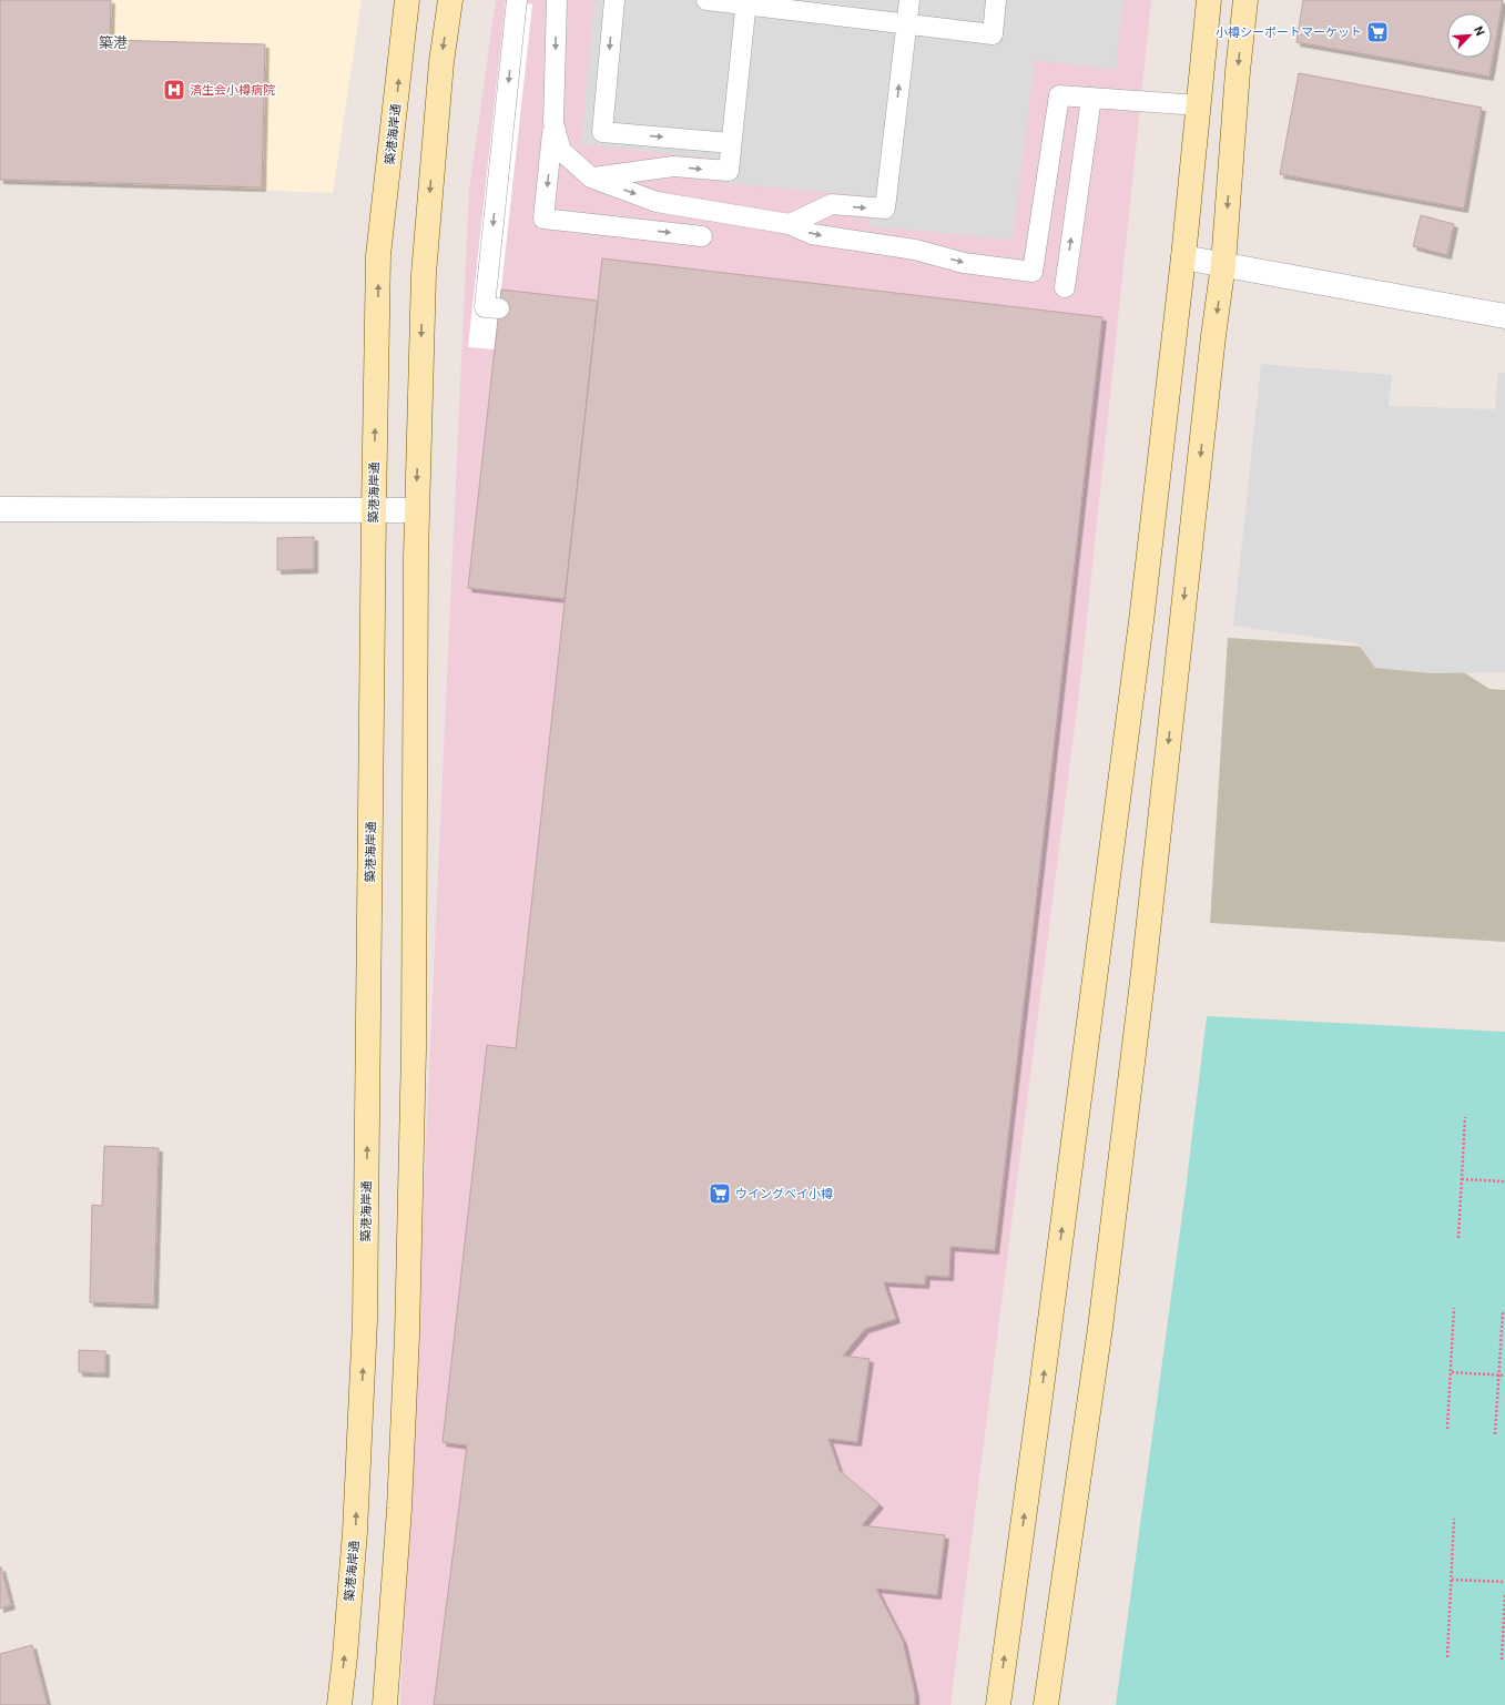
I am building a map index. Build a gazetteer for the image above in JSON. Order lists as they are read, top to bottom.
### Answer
{
  "streets": {
    "street": ["築港海岸通"]
  },
  "districts": ["築港"],
  "places": {
    "supermarket": ["小樽シーポートマーケット", "ウイングベイ小樽"],
    "hospital": ["済生会小樽病院"]
  },
  "north": "top right"
}
